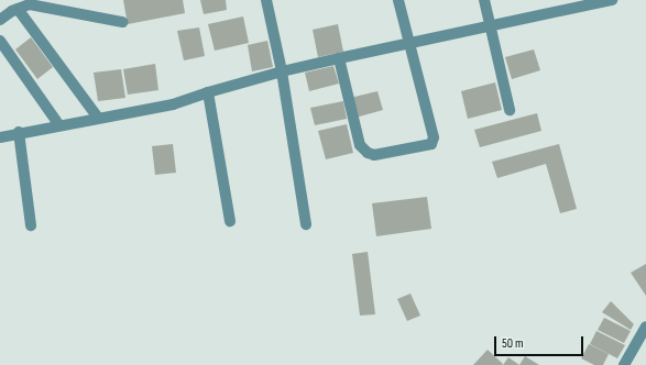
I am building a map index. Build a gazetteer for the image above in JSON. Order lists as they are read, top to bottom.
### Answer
{
  "scale_bar": "50 m"
}
